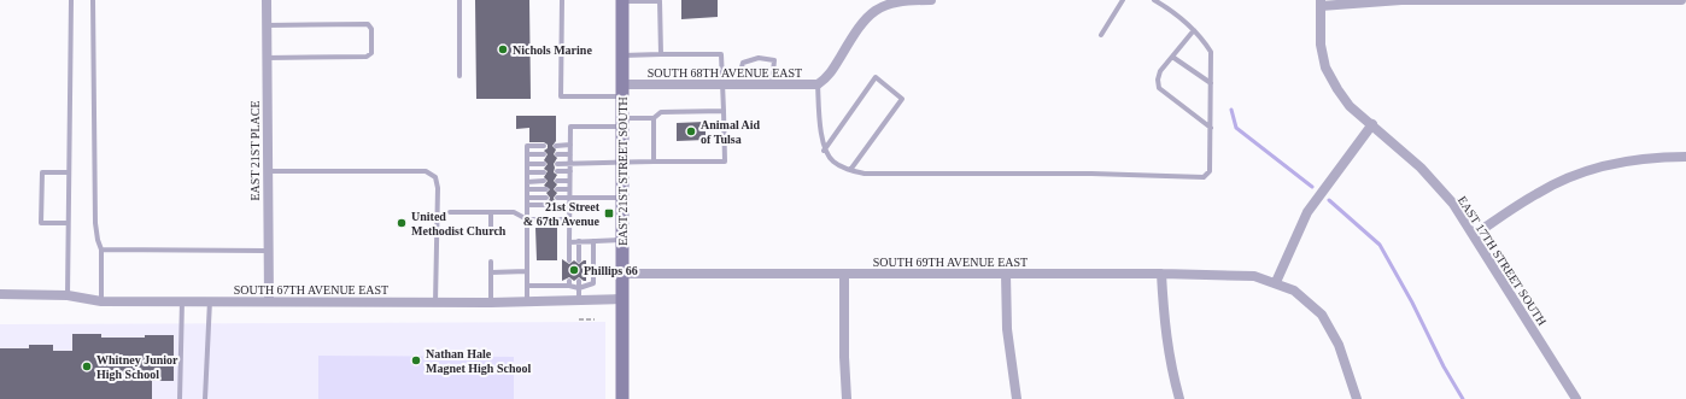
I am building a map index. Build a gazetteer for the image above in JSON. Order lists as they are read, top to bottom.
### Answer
{
  "streets": {
    "main road": ["EAST 21ST STREET SOUTH"],
    "street": [
      "SOUTH 68TH AVENUE EAST",
      "EAST 21ST PLACE",
      "EAST 17TH STREET SOUTH",
      "SOUTH 69TH AVENUE EAST",
      "SOUTH 67TH AVENUE EAST"
    ]
  },
  "crossings": [
    ["SOUTH 68TH AVENUE EAST", "EAST 21ST STREET SOUTH"],
    ["EAST 21ST PLACE", "SOUTH 67TH AVENUE EAST"],
    ["EAST 21ST STREET SOUTH", "SOUTH 69TH AVENUE EAST"],
    ["EAST 21ST STREET SOUTH", "SOUTH 67TH AVENUE EAST"]
  ],
  "places": {
    "other": [
      "Nichols Marine",
      "Animal Aid of Tulsa",
      "United Methodist Church",
      "Phillips 66",
      "Nathan Hale Magnet High School",
      "Whitney Junior High School"
    ],
    "transit": ["21st Street & 67th Avenue"]
  }
}
